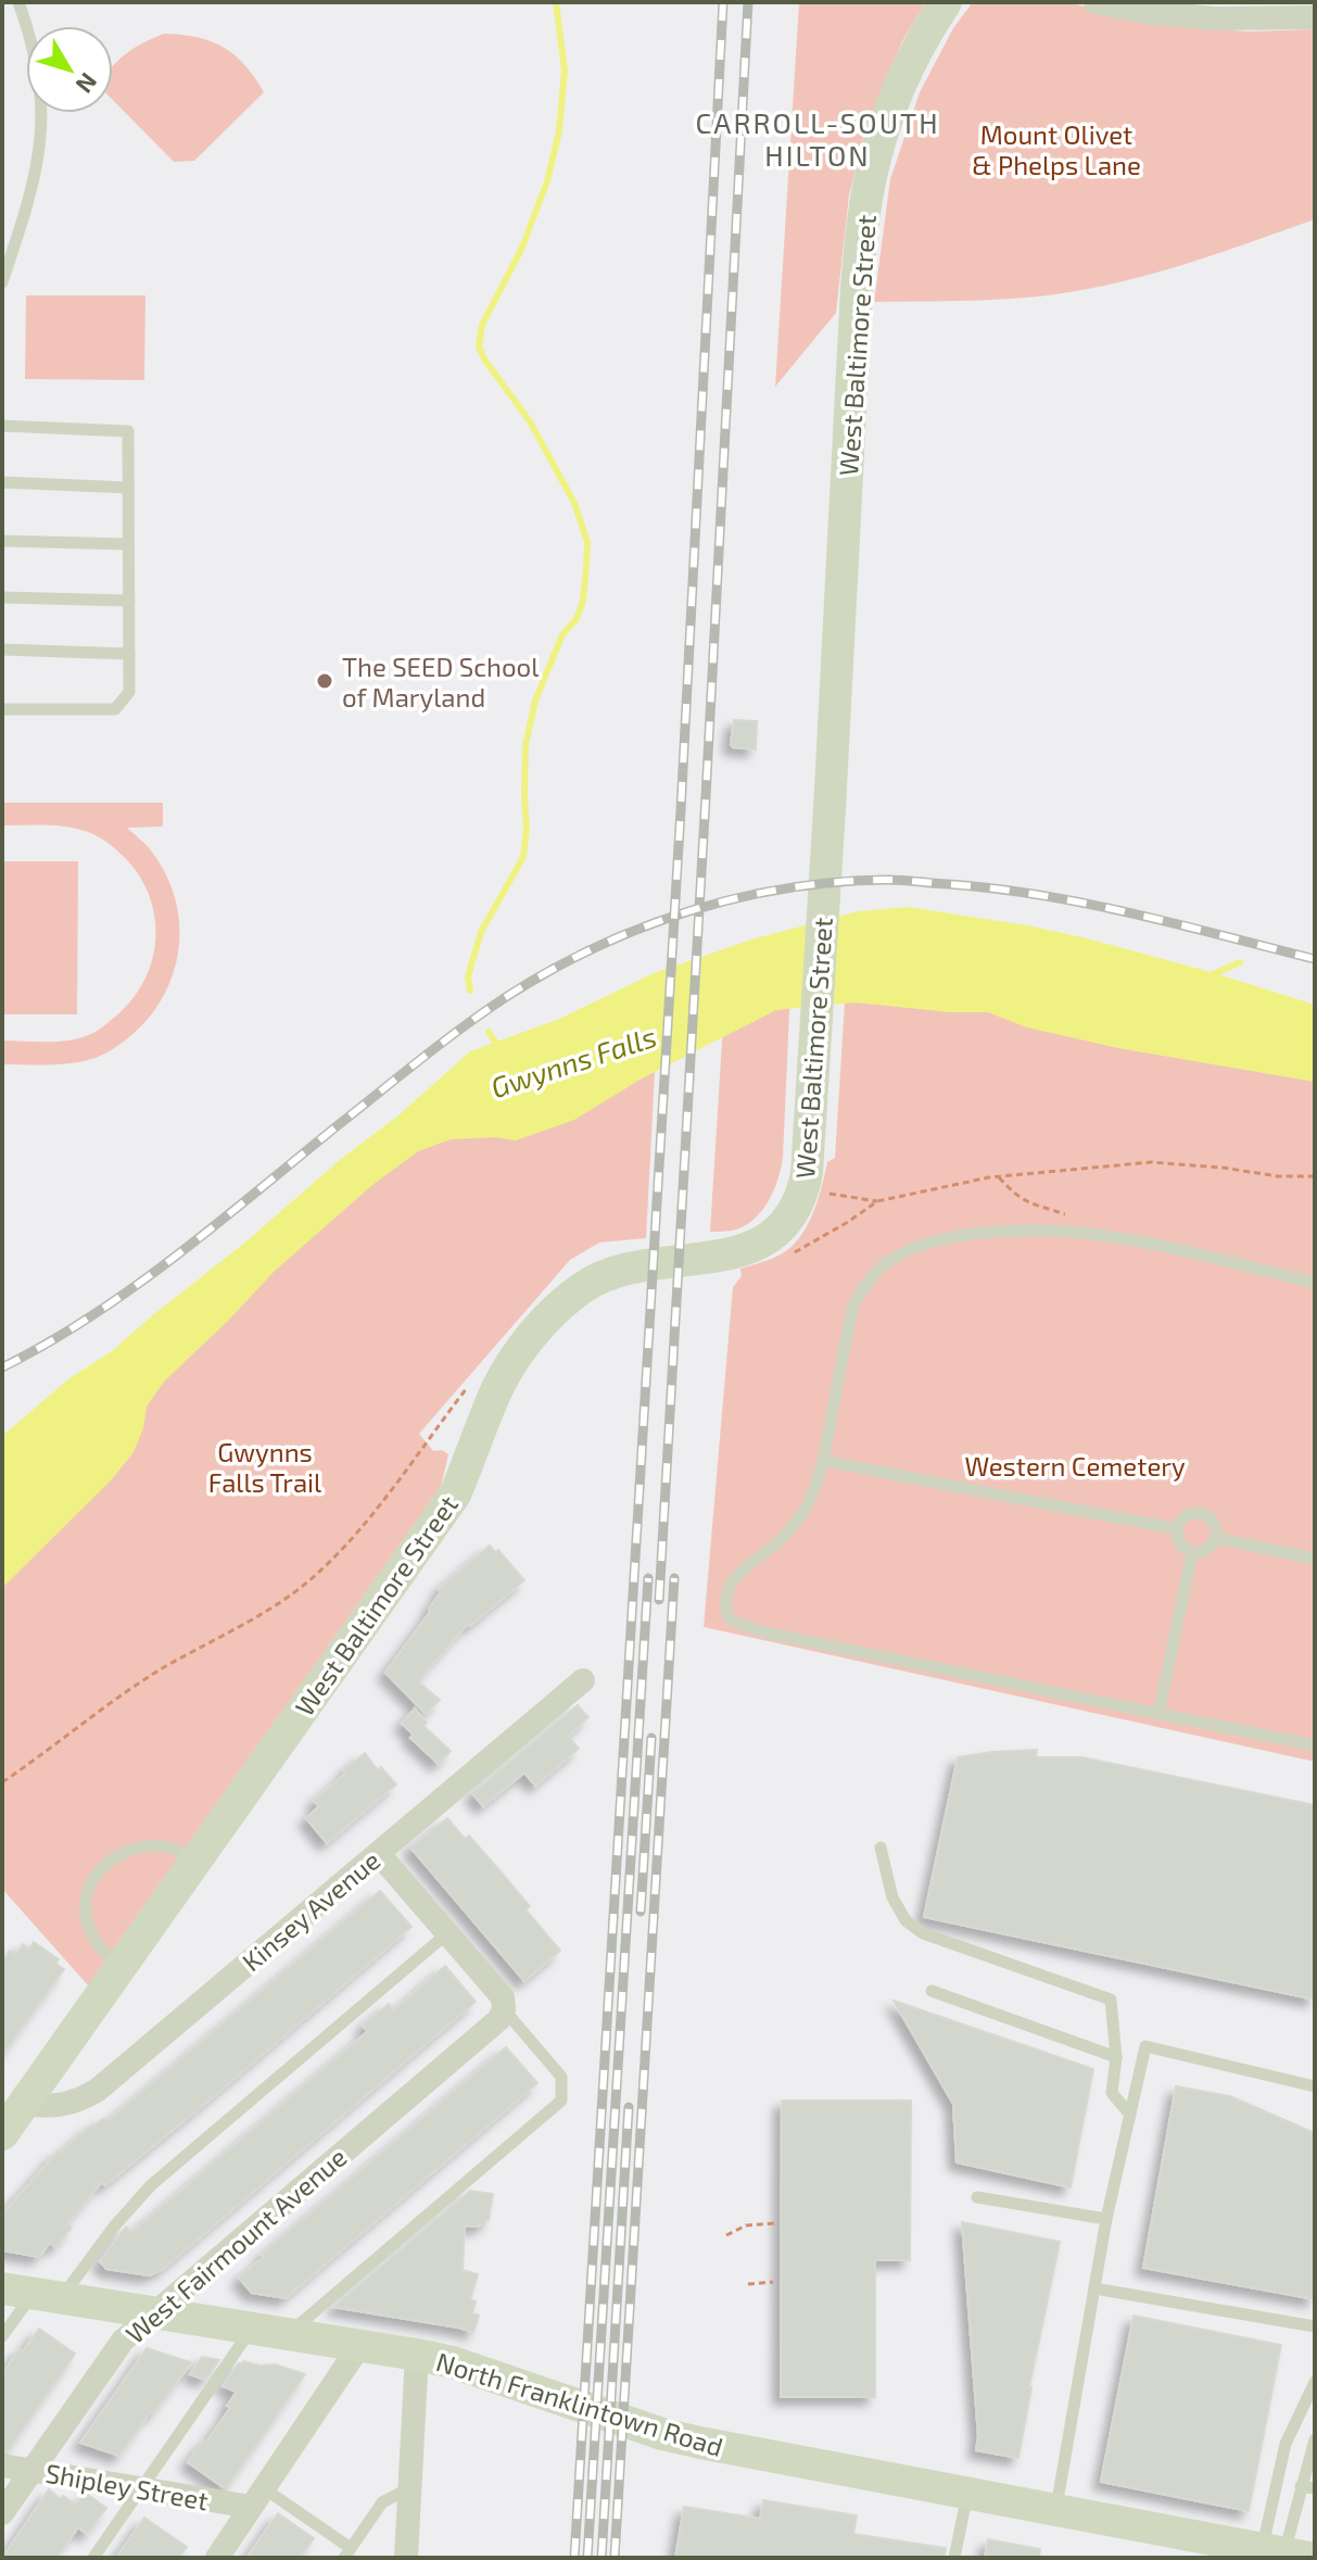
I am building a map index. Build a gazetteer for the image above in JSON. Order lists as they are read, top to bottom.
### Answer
{
  "streets": {
    "main road": ["West Baltimore Street", "North Franklintown Road"],
    "street": ["Kinsey Avenue", "West Fairmount Avenue", "Shipley Street"]
  },
  "crossings": [
    ["West Baltimore Street", "Kinsey Avenue"],
    ["West Fairmount Avenue", "North Franklintown Road"],
    ["West Fairmount Avenue", "Shipley Street"]
  ],
  "districts": ["CARROLL-SOUTH HILTON"],
  "water": ["Gwynns Falls"],
  "parks": ["Mount Olivet & Phelps Lane", "Gwynns Falls Trail", "Western Cemetery"],
  "places": ["The SEED School of Maryland"],
  "north": "bottom right"
}
